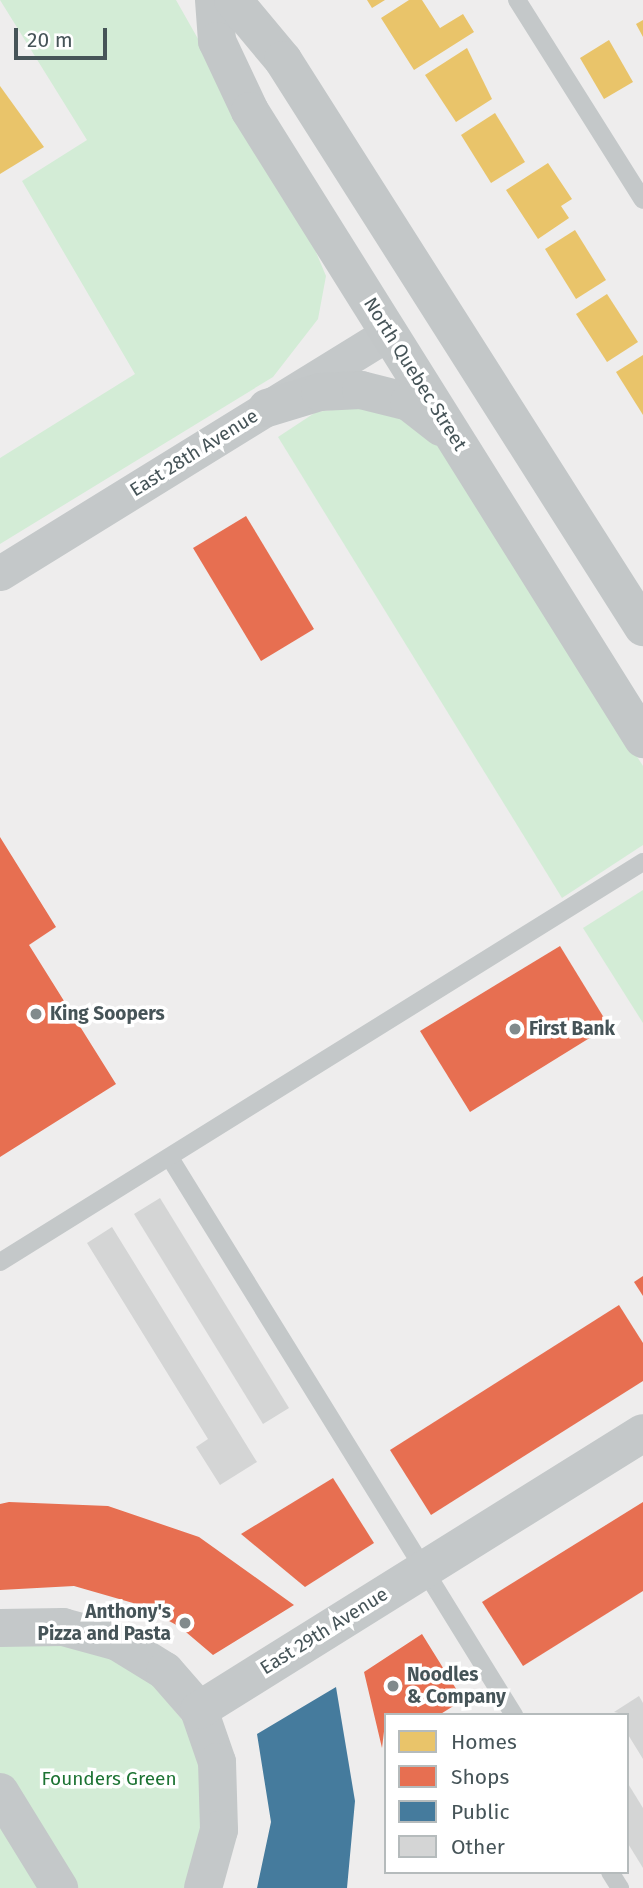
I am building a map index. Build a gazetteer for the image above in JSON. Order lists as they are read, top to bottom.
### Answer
{
  "streets": {
    "main road": ["North Quebec Street"],
    "street": ["East 28th Avenue", "East 29th Avenue"]
  },
  "crossings": [
    ["North Quebec Street", "East 28th Avenue"]
  ],
  "parks": ["Founders Green"],
  "places": [
    "King Soopers",
    "First Bank",
    "Anthony's Pizza and Pasta",
    "Noodles & Company"
  ],
  "legend": [
    "Homes",
    "Shops",
    "Public",
    "Other"
  ],
  "scale_bar": "20 m"
}
